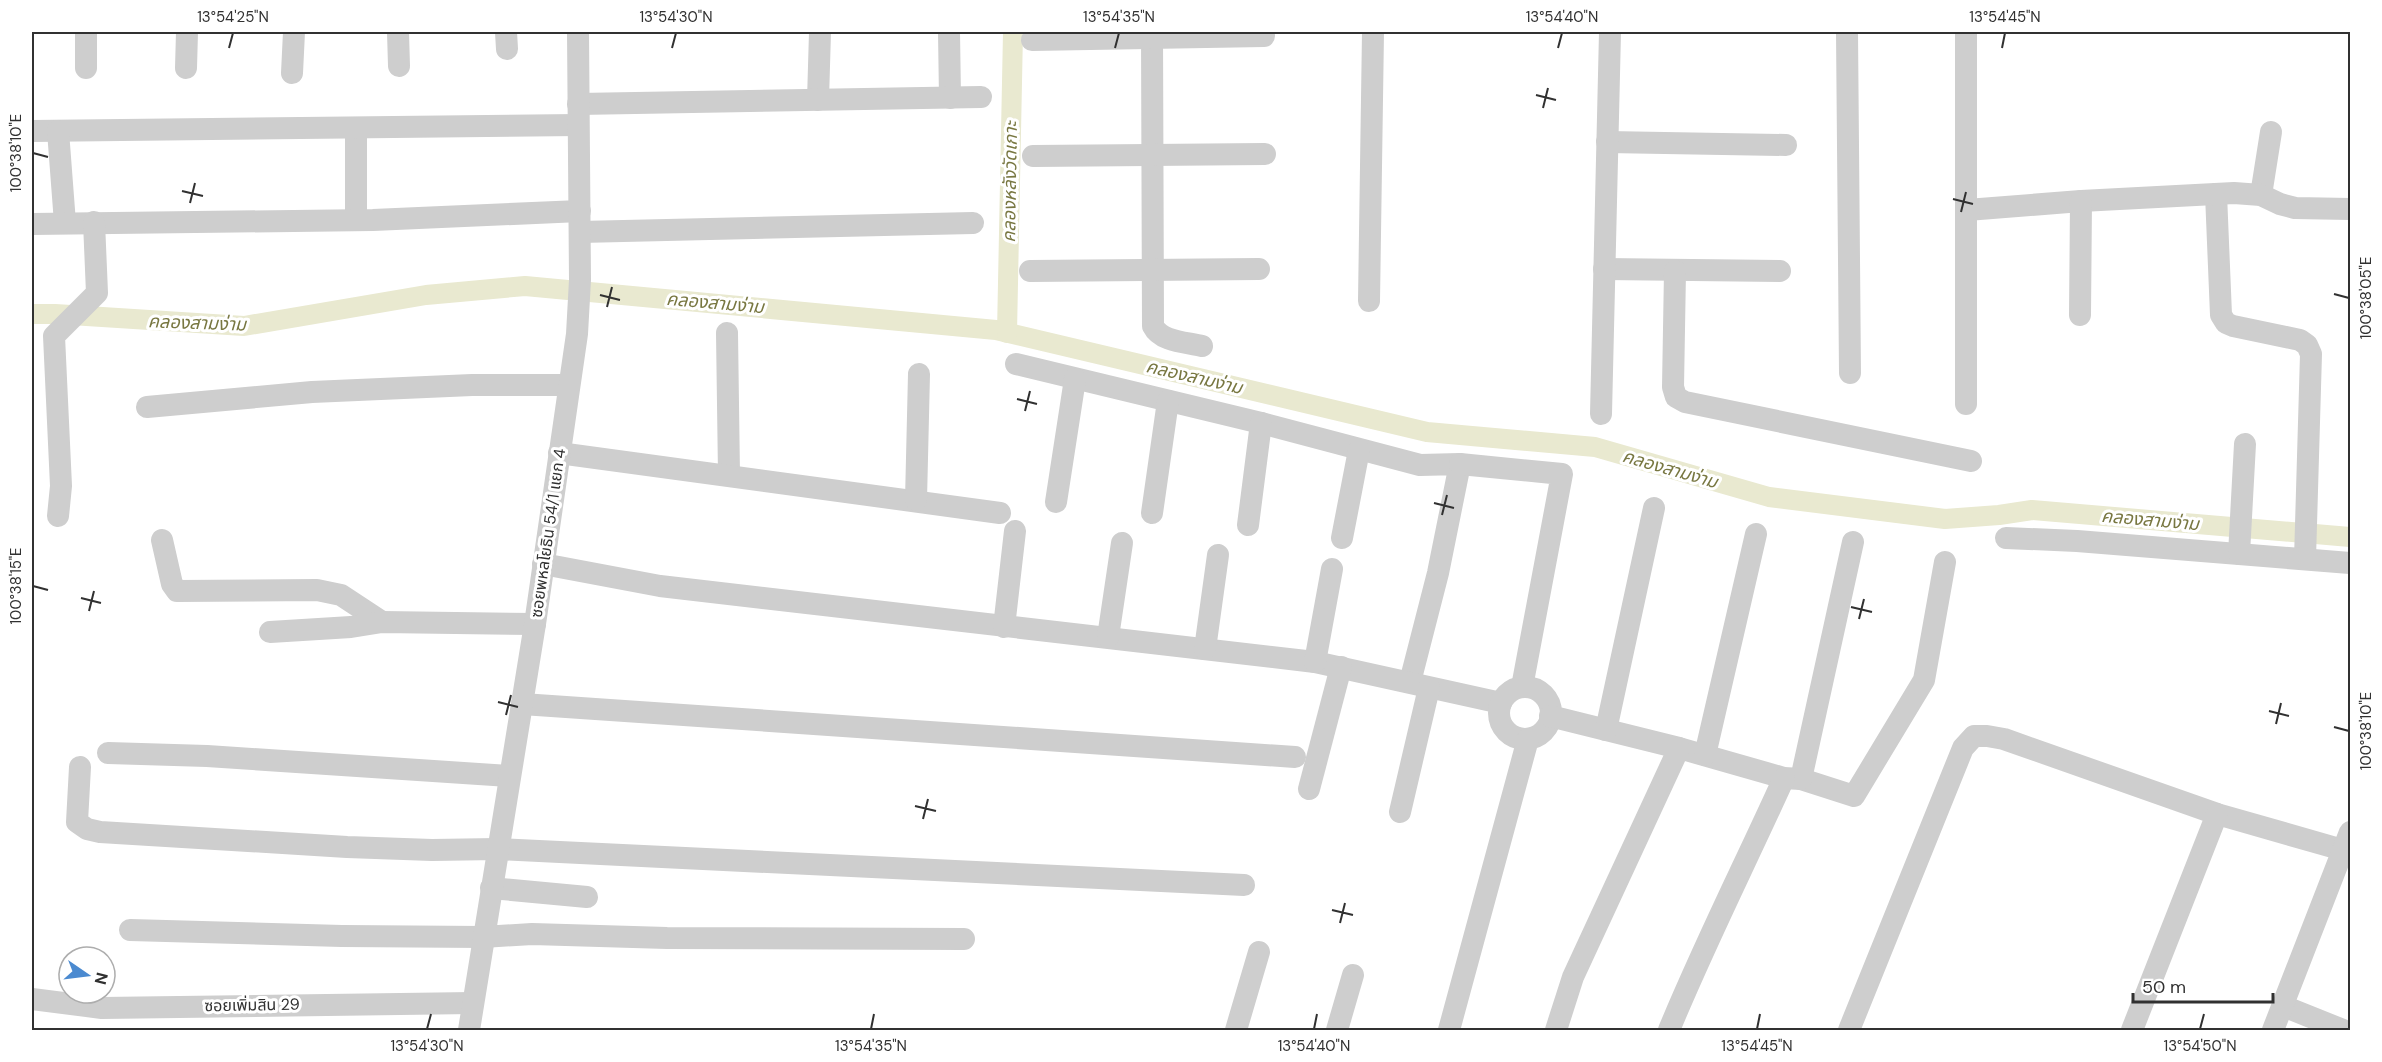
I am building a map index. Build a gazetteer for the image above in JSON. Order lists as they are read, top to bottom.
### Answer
{
  "streets": {
    "street": ["ซอยพหลโยธิน 54/1 แยก 4", "ซอยเพิ่มสิน 29"]
  },
  "crossings": [
    ["ซอยพหลโยธิน 54/1 แยก 4", "ซอยเพิ่มสิน 29"]
  ],
  "water": ["คลองหลังวัดเกาะ", "คลองสามง่าม"],
  "scale_bar": "50 m",
  "north": "right",
  "coordinates": [
    "13°54'25\"N",
    "13°54'30\"N",
    "13°54'35\"N",
    "13°54'40\"N",
    "13°54'45\"N",
    "100°38'10\"E",
    "100°38'05\"E",
    "100°38'15\"E",
    "13°54'50\"N"
  ]
}
